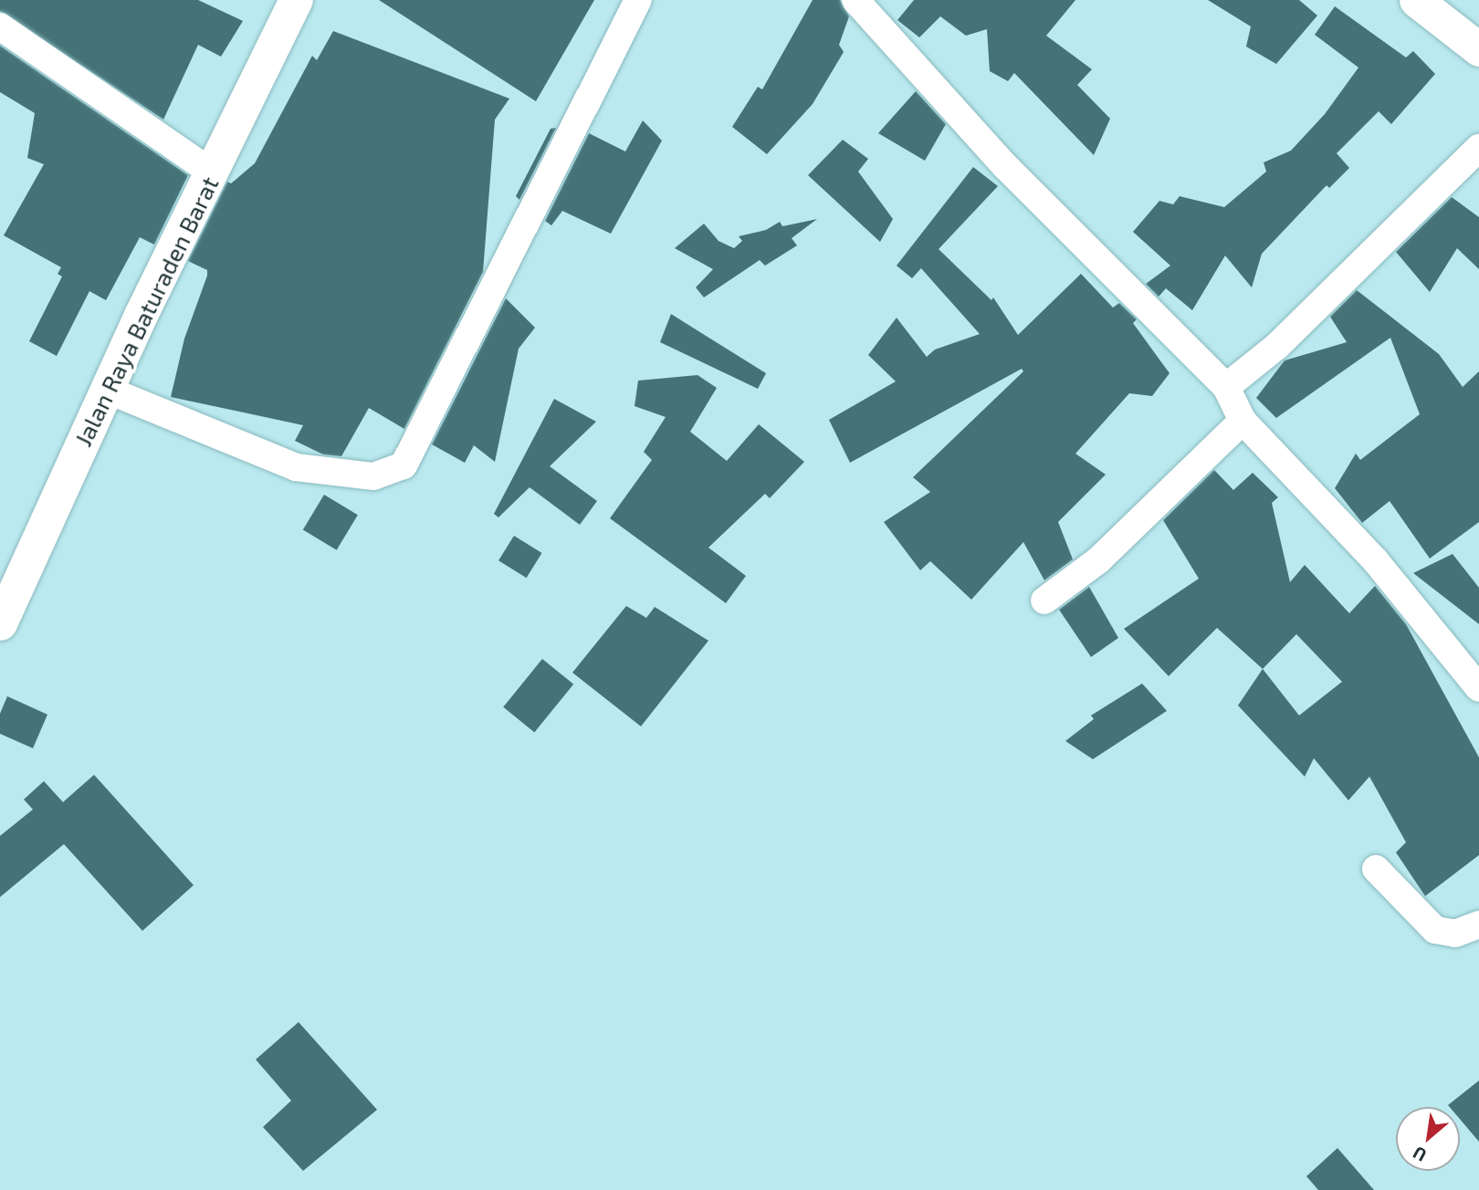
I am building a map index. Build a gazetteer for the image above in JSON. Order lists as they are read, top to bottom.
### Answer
{
  "streets": {
    "street": ["Jalan Raya Baturaden Barat"]
  },
  "north": "bottom left"
}
